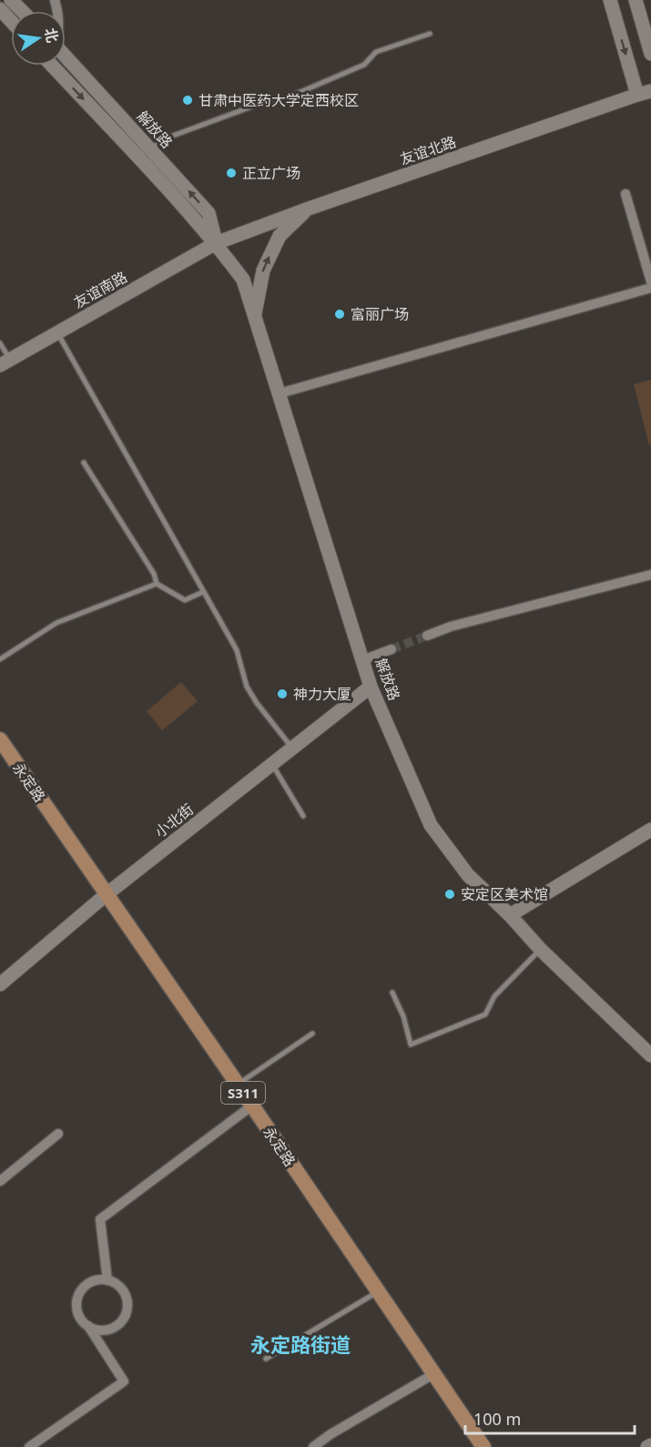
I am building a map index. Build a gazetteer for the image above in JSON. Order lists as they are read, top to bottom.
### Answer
{
  "streets": {
    "main road": [
      "解放路",
      "友谊北路",
      "友谊南路",
      "永定路",
      "小北街",
      "S311"
    ]
  },
  "crossings": [
    ["解放路", "友谊北路"],
    ["解放路", "友谊南路"],
    ["解放路", "小北街"],
    ["友谊北路", "友谊南路"],
    ["永定路", "小北街"]
  ],
  "districts": ["永定路街道"],
  "places": [
    "甘肃中医药大学定西校区",
    "正立广场",
    "富丽广场",
    "神力大厦",
    "安定区美术馆"
  ],
  "scale_bar": "100 m",
  "north": "right"
}
